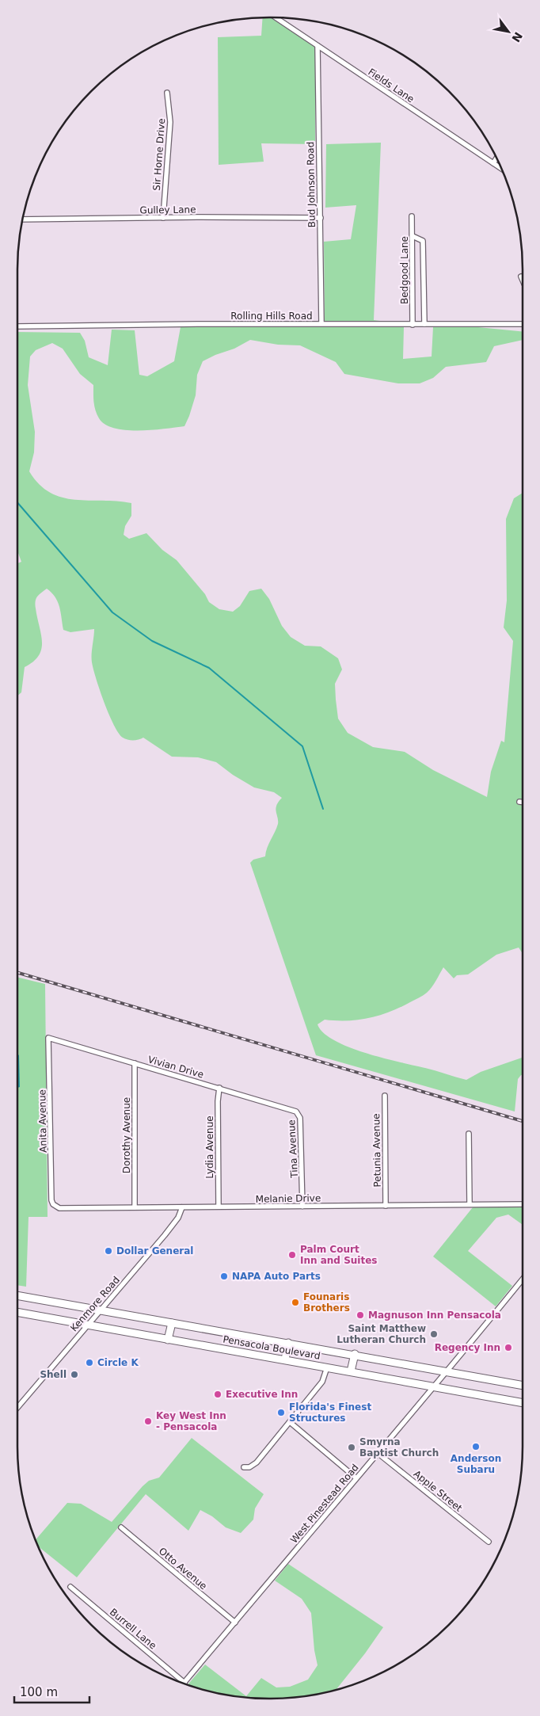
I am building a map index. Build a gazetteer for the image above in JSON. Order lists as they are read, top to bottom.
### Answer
{
  "streets": {
    "main road": ["Pensacola Boulevard"],
    "street": [
      "Fields Lane",
      "Sir Horne Drive",
      "Bud Johnson Road",
      "Gulley Lane",
      "Bedgood Lane",
      "Rolling Hills Road",
      "Vivian Drive",
      "Anita Avenue",
      "Dorothy Avenue",
      "Lydia Avenue",
      "Tina Avenue",
      "Petunia Avenue",
      "Melanie Drive",
      "Kenmore Road",
      "Apple Street",
      "West Pinestead Road",
      "Otto Avenue",
      "Burrell Lane"
    ]
  },
  "crossings": [
    ["Fields Lane", "Bud Johnson Road"],
    ["Sir Horne Drive", "Gulley Lane"],
    ["Bud Johnson Road", "Gulley Lane"],
    ["Bud Johnson Road", "Rolling Hills Road"],
    ["Bedgood Lane", "Rolling Hills Road"],
    ["Vivian Drive", "Anita Avenue"],
    ["Vivian Drive", "Dorothy Avenue"],
    ["Vivian Drive", "Lydia Avenue"],
    ["Vivian Drive", "Tina Avenue"],
    ["Anita Avenue", "Melanie Drive"],
    ["Dorothy Avenue", "Melanie Drive"],
    ["Lydia Avenue", "Melanie Drive"],
    ["Tina Avenue", "Melanie Drive"],
    ["Petunia Avenue", "Melanie Drive"],
    ["Melanie Drive", "Kenmore Road"],
    ["Kenmore Road", "Pensacola Boulevard"],
    ["Pensacola Boulevard", "West Pinestead Road"],
    ["Apple Street", "West Pinestead Road"],
    ["West Pinestead Road", "Otto Avenue"]
  ],
  "places": [
    "Dollar General",
    "Palm Court Inn and Suites",
    "NAPA Auto Parts",
    "Founaris Brothers",
    "Magnuson Inn Pensacola",
    "Saint Matthew Lutheran Church",
    "Regency Inn",
    "Circle K",
    "Shell",
    "Executive Inn",
    "Florida's Finest Structures",
    "Key West Inn - Pensacola",
    "Anderson Subaru",
    "Smyrna Baptist Church"
  ],
  "scale_bar": "100 m",
  "north": "bottom right"
}
